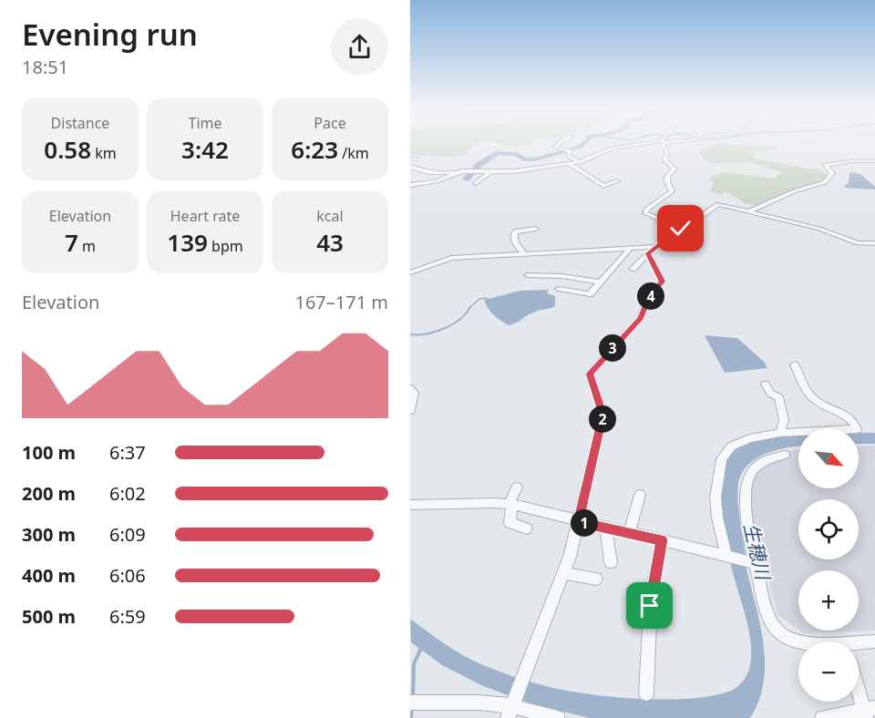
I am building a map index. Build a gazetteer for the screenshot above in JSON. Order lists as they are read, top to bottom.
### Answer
{
  "water": ["生穂川"],
  "north": "bottom right",
  "page": {
    "heading": ["Evening run", "18:51"],
    "stats": [
      ["Distance", "0.58 km"],
      ["Time", "3:42"],
      ["Pace", "6:23 /km"],
      ["Elevation", "7 m"],
      ["Heart rate", "139 bpm"],
      ["kcal", "43"]
    ],
    "chart": ["Elevation", "167–171 m"],
    "pins": [
      "4",
      "3",
      "2",
      "1"
    ],
    "map_buttons": ["+", "−"],
    "list": [
      {
        "name": "100 m",
        "note": "6:37"
      },
      {
        "name": "200 m",
        "note": "6:02"
      },
      {
        "name": "300 m",
        "note": "6:09"
      },
      {
        "name": "400 m",
        "note": "6:06"
      },
      {
        "name": "500 m",
        "note": "6:59"
      }
    ]
  }
}
